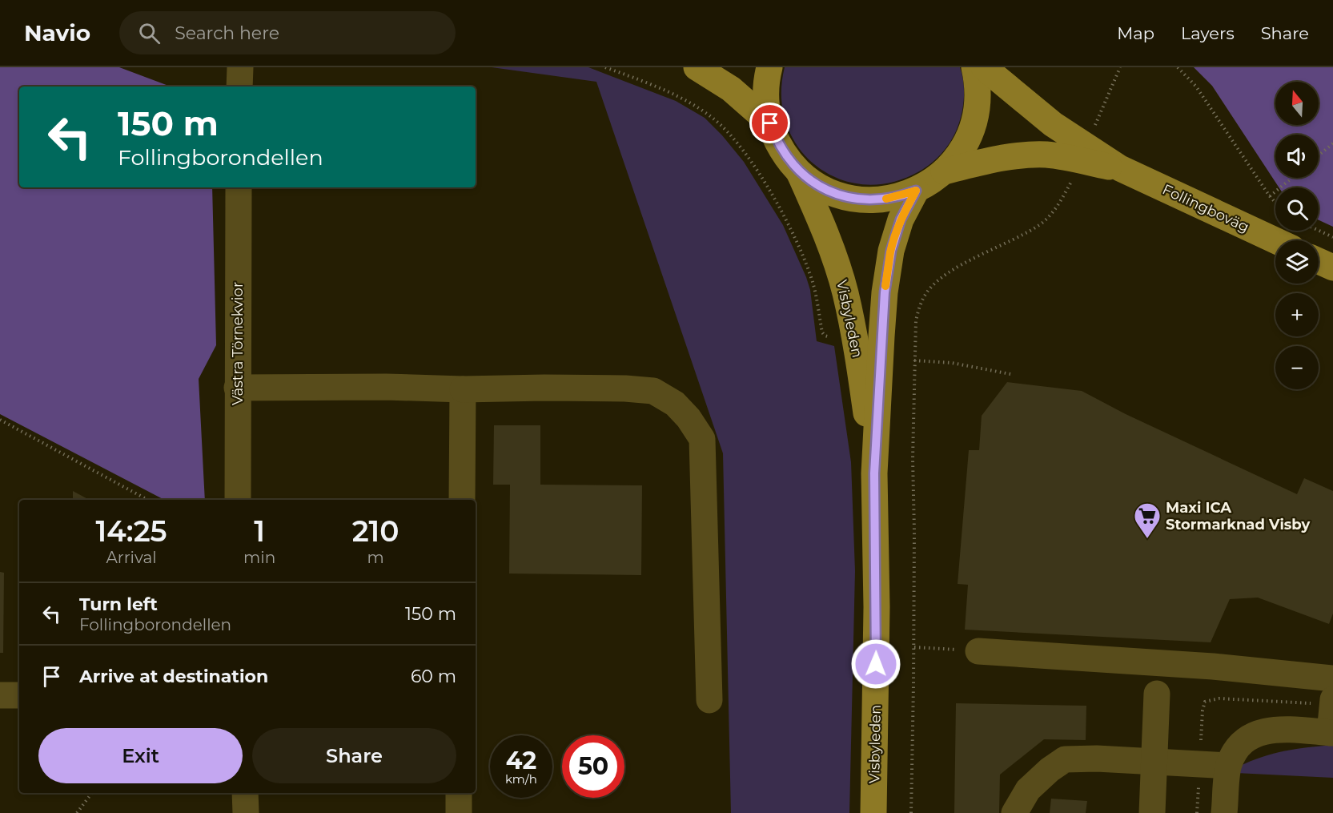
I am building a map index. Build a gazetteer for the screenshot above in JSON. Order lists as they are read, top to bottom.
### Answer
{
  "streets": {
    "main road": ["Follingboväg", "Visbyleden"],
    "street": ["Västra Törnekvior"]
  },
  "places": {
    "supermarket": ["Maxi ICA Stormarknad Visby"]
  },
  "north": "top",
  "page": {
    "header": "Navio",
    "search": "Search here",
    "nav": ["Map", "Layers", "Share"],
    "map_buttons": ["+", "−"],
    "turn": ["150 m", "Follingborondellen"],
    "eta": [
      "14:25",
      "Arrival",
      "1",
      "min",
      "210",
      "m"
    ],
    "list": [
      {
        "name": "Turn left",
        "note": "Follingborondellen",
        "value": "150 m"
      },
      {
        "name": "Arrive at destination",
        "value": "60 m"
      }
    ],
    "buttons": ["Exit", "Share"],
    "speed": "42 km/h",
    "limit": "50"
  }
}
